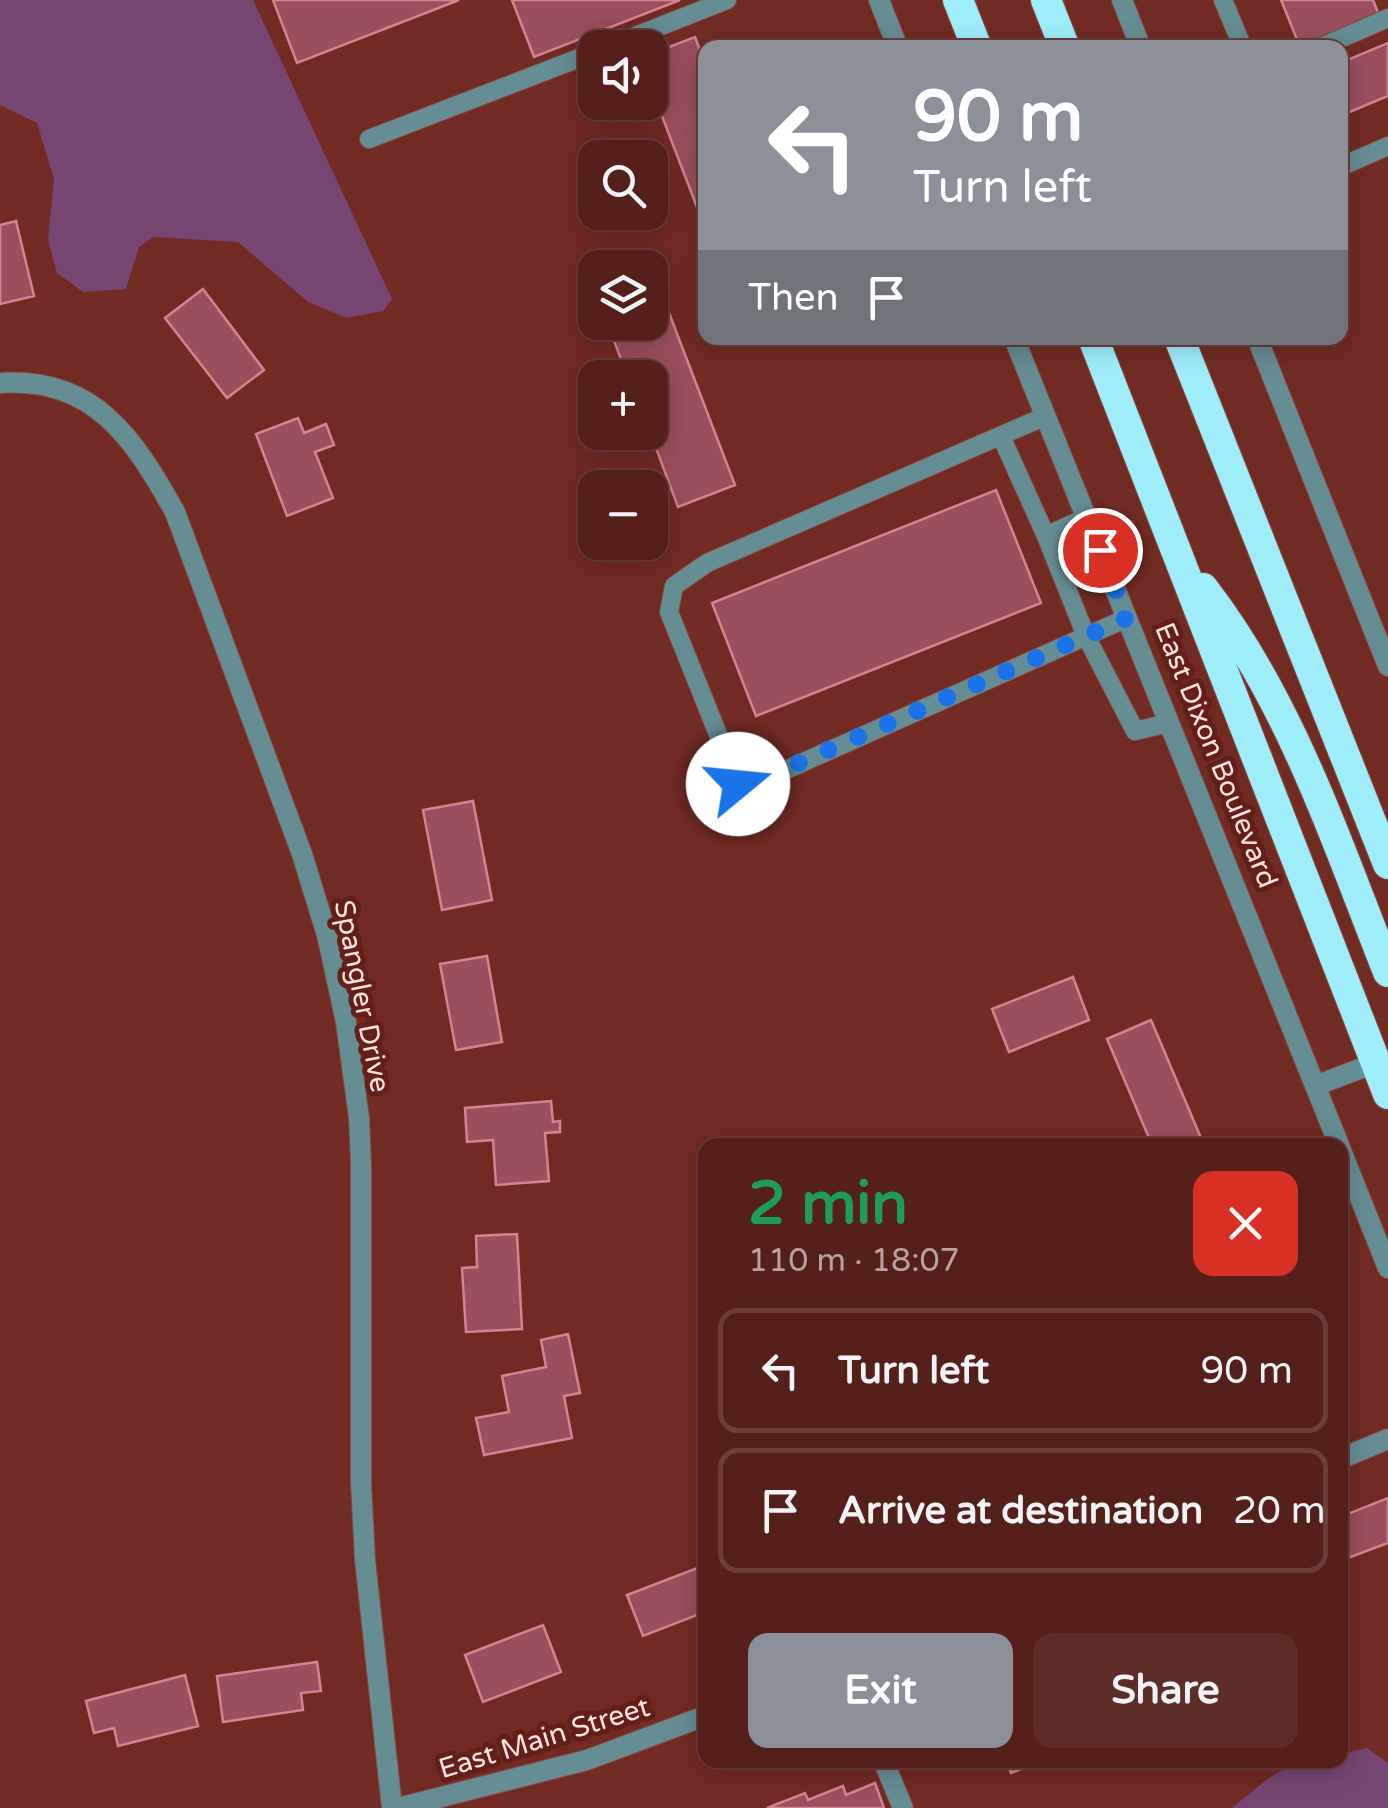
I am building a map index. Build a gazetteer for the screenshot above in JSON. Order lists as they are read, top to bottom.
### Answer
{
  "streets": {
    "highway": ["East Dixon Boulevard"],
    "street": ["Spangler Drive", "East Main Street"]
  },
  "crossings": [
    ["Spangler Drive", "East Main Street"]
  ],
  "page": {
    "map_buttons": ["+", "−"],
    "turn": ["90 m", "Turn left"],
    "then": "Then",
    "heading": ["2 min", "110 m · 18:07"],
    "list": [
      {
        "name": "Turn left",
        "value": "90 m"
      },
      {
        "name": "Arrive at destination",
        "value": "20 m"
      }
    ],
    "buttons": ["Exit", "Share"]
  }
}
